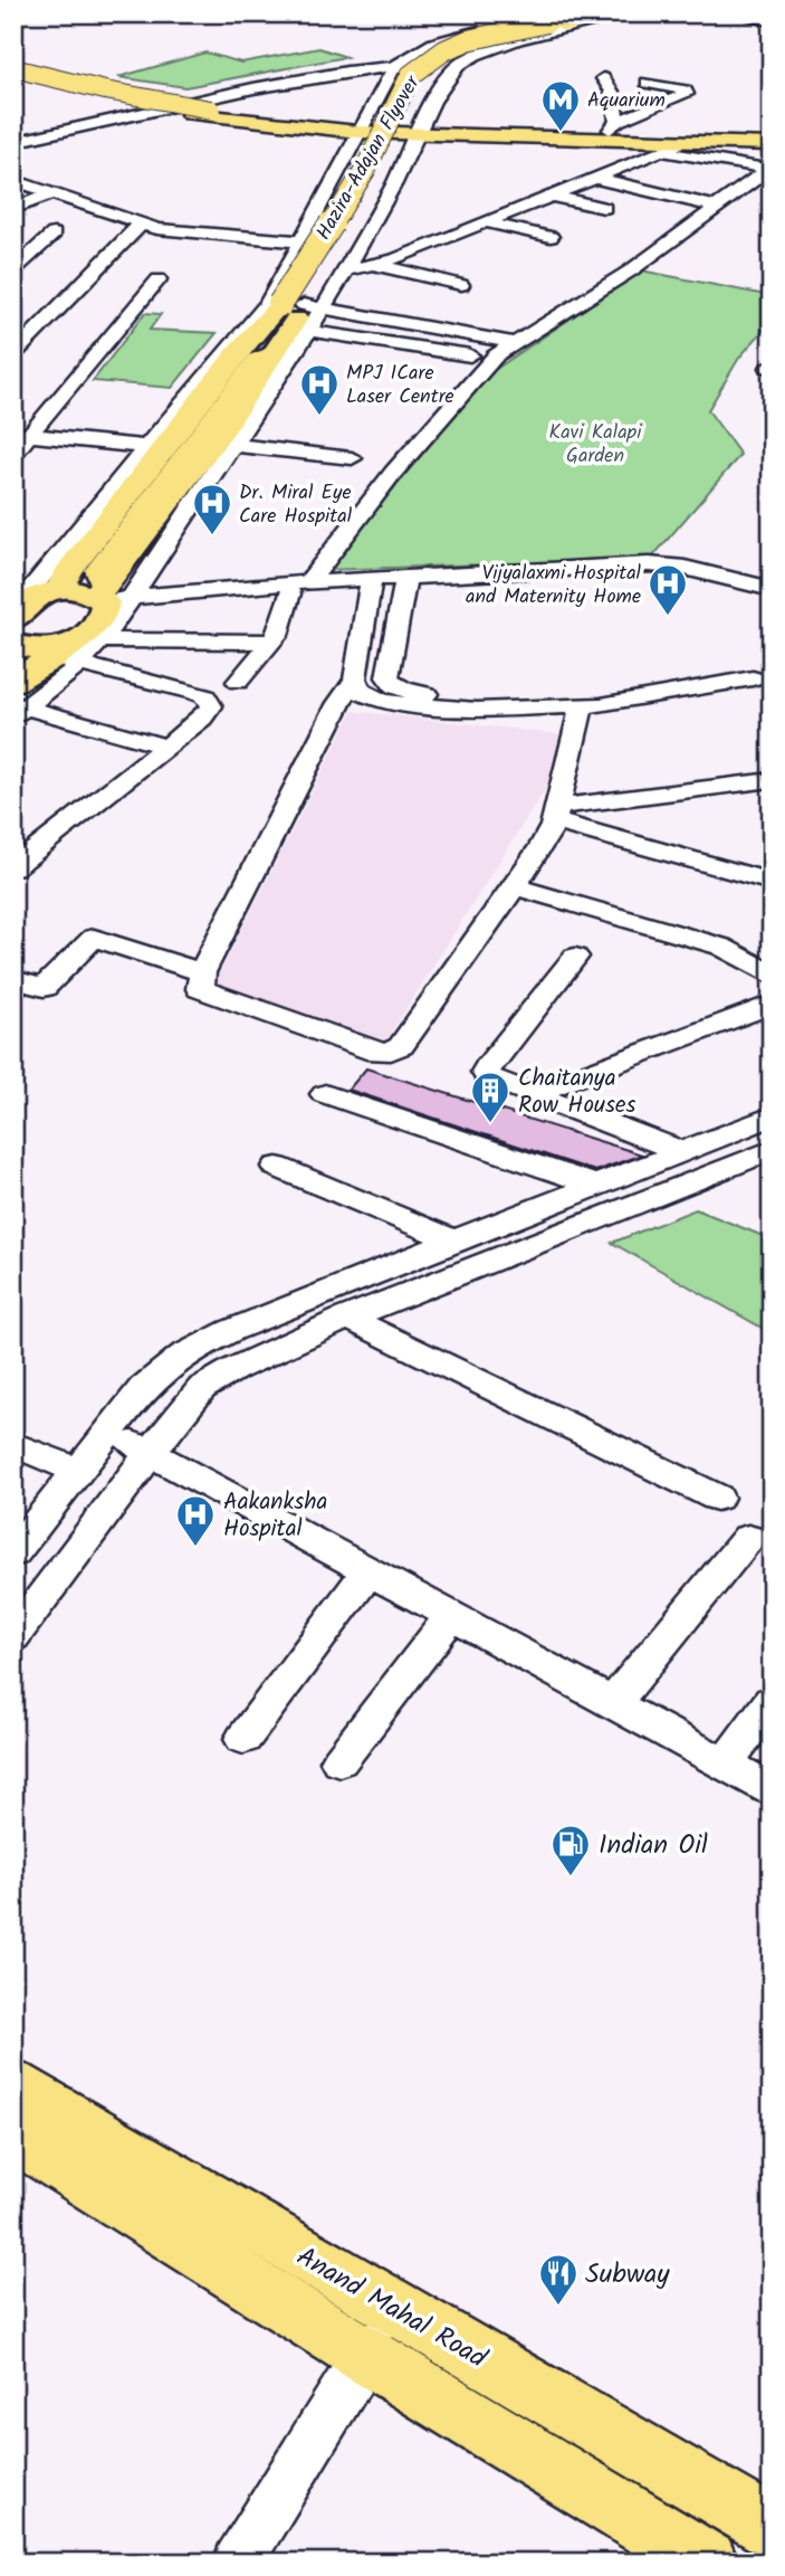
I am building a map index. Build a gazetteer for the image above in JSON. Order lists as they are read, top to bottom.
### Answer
{
  "streets": {
    "highway": ["Hazira-Adajan Flyover"],
    "main road": ["Anand Mahal Road"]
  },
  "parks": ["Kavi Kalapi Garden"],
  "places": {
    "metro station": ["Aquarium"],
    "hospital": [
      "MPJ ICare Laser Centre",
      "Dr. Miral Eye Care Hospital",
      "Vijyalaxmi Hospital and Maternity Home",
      "Aakanksha Hospital"
    ],
    "building": ["Chaitanya Row Houses"],
    "fuel station": ["Indian Oil"],
    "restaurant": ["Subway"]
  }
}
